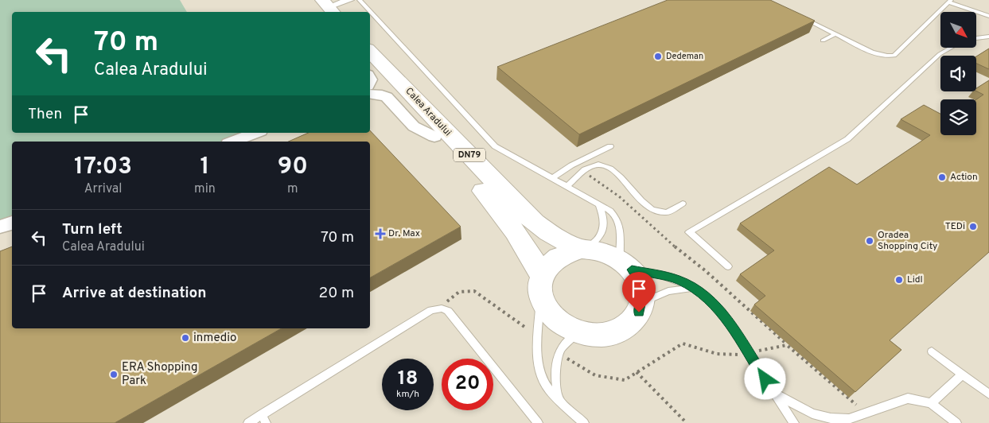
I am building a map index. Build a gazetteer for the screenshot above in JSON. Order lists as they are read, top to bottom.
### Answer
{
  "streets": {
    "highway": ["Calea Aradului", "DN79"]
  },
  "places": {
    "other": [
      "Dedeman",
      "Action",
      "TEDi",
      "Oradea Shopping City",
      "Lidl",
      "inmedio",
      "ERA Shopping Park"
    ],
    "health": ["Dr. Max"]
  },
  "north": "bottom right",
  "page": {
    "turn": ["70 m", "Calea Aradului"],
    "then": "Then",
    "eta": [
      "17:03",
      "Arrival",
      "1",
      "min",
      "90",
      "m"
    ],
    "list": [
      {
        "name": "Turn left",
        "note": "Calea Aradului",
        "value": "70 m"
      },
      {
        "name": "Arrive at destination",
        "value": "20 m"
      }
    ],
    "speed": "18 km/h",
    "limit": "20"
  }
}
